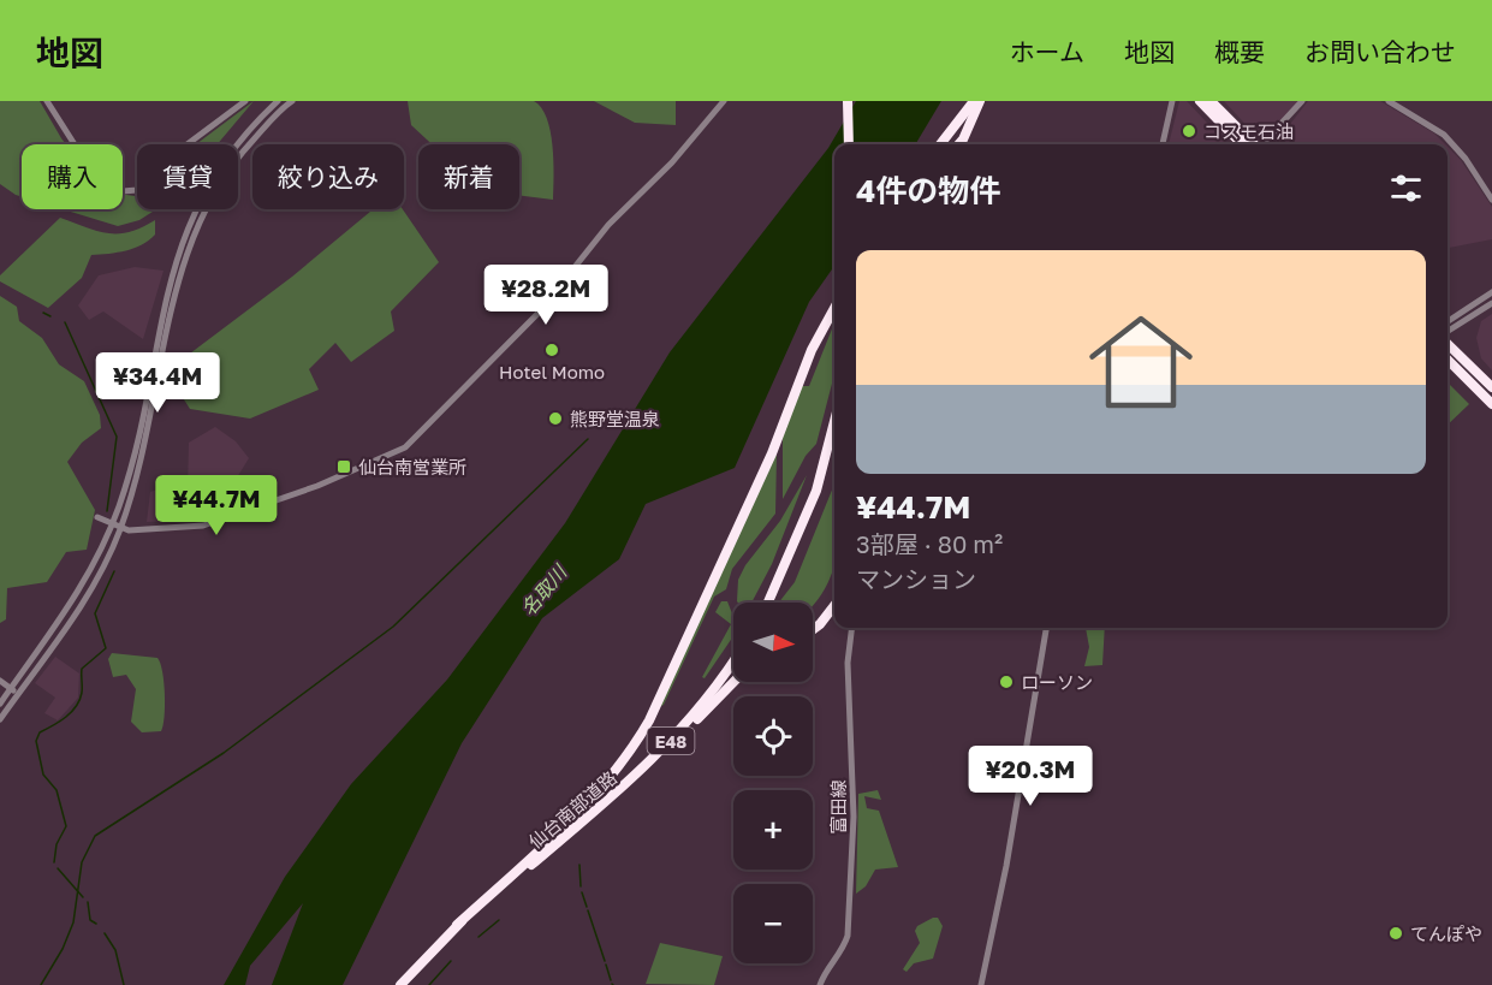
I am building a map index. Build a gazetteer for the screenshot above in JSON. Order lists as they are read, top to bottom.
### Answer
{
  "streets": {
    "highway": ["E48", "仙台南部道路"],
    "street": ["富田線"]
  },
  "water": ["名取川"],
  "places": {
    "other": [
      "コスモ石油",
      "Hotel Momo",
      "熊野堂温泉",
      "ローソン",
      "てんぽや"
    ],
    "transit": ["仙台南営業所"]
  },
  "north": "right",
  "page": {
    "header": "地図",
    "nav": [
      "ホーム",
      "地図",
      "概要",
      "お問い合わせ"
    ],
    "chip": [
      "購入",
      "賃貸",
      "絞り込み",
      "新着"
    ],
    "heading": "4件の物件",
    "list": [
      {
        "name": "¥44.7M",
        "note": "3部屋 · 80 m² · マンション"
      }
    ],
    "price": [
      "¥28.2M",
      "¥34.4M",
      "¥44.7M",
      "¥20.3M"
    ],
    "map_buttons": ["+", "−"]
  }
}
